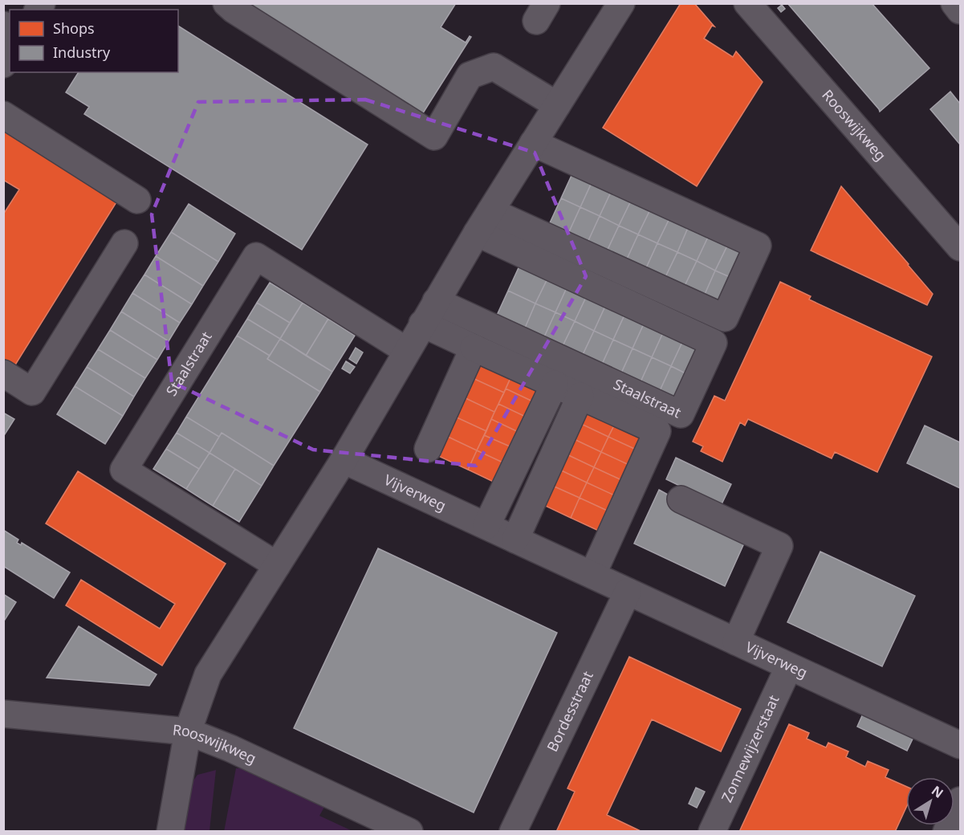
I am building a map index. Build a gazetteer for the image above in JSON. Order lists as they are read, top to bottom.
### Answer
{
  "streets": {
    "street": [
      "Rooswijkweg",
      "Staalstraat",
      "Vijverweg",
      "Bordesstraat",
      "Zonnewijzerstaat"
    ]
  },
  "crossings": [
    ["Vijverweg", "Bordesstraat"],
    ["Vijverweg", "Zonnewijzerstaat"]
  ],
  "legend": ["Shops", "Industry"],
  "north": "top right"
}
